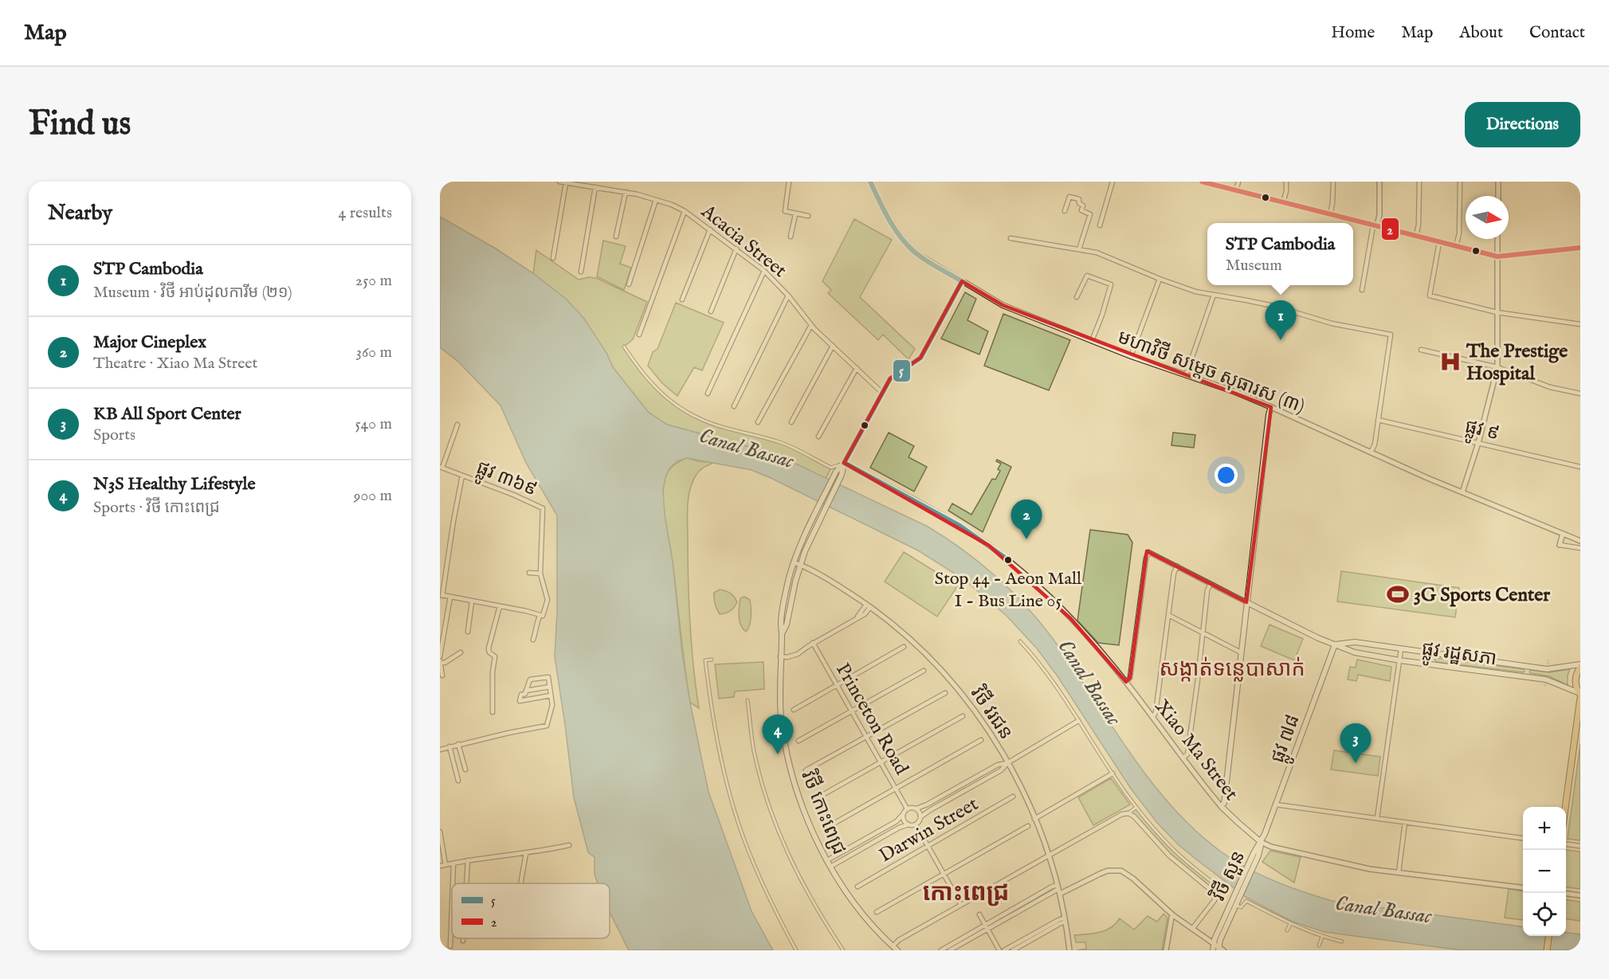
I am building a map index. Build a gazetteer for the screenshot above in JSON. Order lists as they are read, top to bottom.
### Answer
{
  "streets": {
    "main road": [
      "មហាវិថី សម្តេច សុធារស (៣)",
      "ផ្លូវ រដ្ឋសភា",
      "ផ្លូវ ៧៨",
      "Xiao Ma Street",
      "វិថី កោះពេជ្រ",
      "វិថី សួន"
    ],
    "street": [
      "Acacia Street",
      "ផ្លូវ ៩",
      "ផ្លូវ ៣៦៩",
      "វិថី វរជន",
      "Princeton Road",
      "Darwin Street"
    ]
  },
  "crossings": [
    ["Acacia Street", "វិថី កោះពេជ្រ"],
    ["មហាវិថី សម្តេច សុធារស (៣)", "វិថី កោះពេជ្រ"],
    ["ផ្លូវ រដ្ឋសភា", "ផ្លូវ ៧៨"],
    ["វិថី វរជន", "វិថី កោះពេជ្រ"],
    ["ផ្លូវ ៧៨", "Xiao Ma Street"],
    ["ផ្លូវ ៧៨", "វិថី សួន"],
    ["Xiao Ma Street", "វិថី កោះពេជ្រ"],
    ["Xiao Ma Street", "វិថី សួន"]
  ],
  "districts": ["សង្កាត់ទន្លេបាសាក់", "កោះពេជ្រ"],
  "water": ["Canal Bassac"],
  "places": {
    "hospital": ["The Prestige Hospital"],
    "other": ["Stop 44 - Aeon Mall I - Bus Line 05"],
    "sports": ["3G Sports Center"]
  },
  "lines": ["transit line 5", "transit line 2"],
  "legend": ["5", "2"],
  "north": "right",
  "page": {
    "header": "Map",
    "nav": [
      "Home",
      "Map",
      "About",
      "Contact"
    ],
    "buttons": "Directions",
    "title": "Find us",
    "heading": ["Nearby", "4 results"],
    "popup": ["STP Cambodia", "Museum"],
    "list": [
      {
        "mark": "1",
        "name": "STP Cambodia",
        "note": "Museum · វិថី អាប់ដុលការីម (២១)",
        "value": "250 m"
      },
      {
        "mark": "2",
        "name": "Major Cineplex",
        "note": "Theatre · Xiao Ma Street",
        "value": "360 m"
      },
      {
        "mark": "3",
        "name": "KB All Sport Center",
        "note": "Sports",
        "value": "540 m"
      },
      {
        "mark": "4",
        "name": "N3S Healthy Lifestyle",
        "note": "Sports · វិថី កោះពេជ្រ",
        "value": "900 m"
      }
    ],
    "pins": [
      "1",
      "2",
      "4",
      "3"
    ],
    "map_buttons": ["+", "−"]
  }
}
